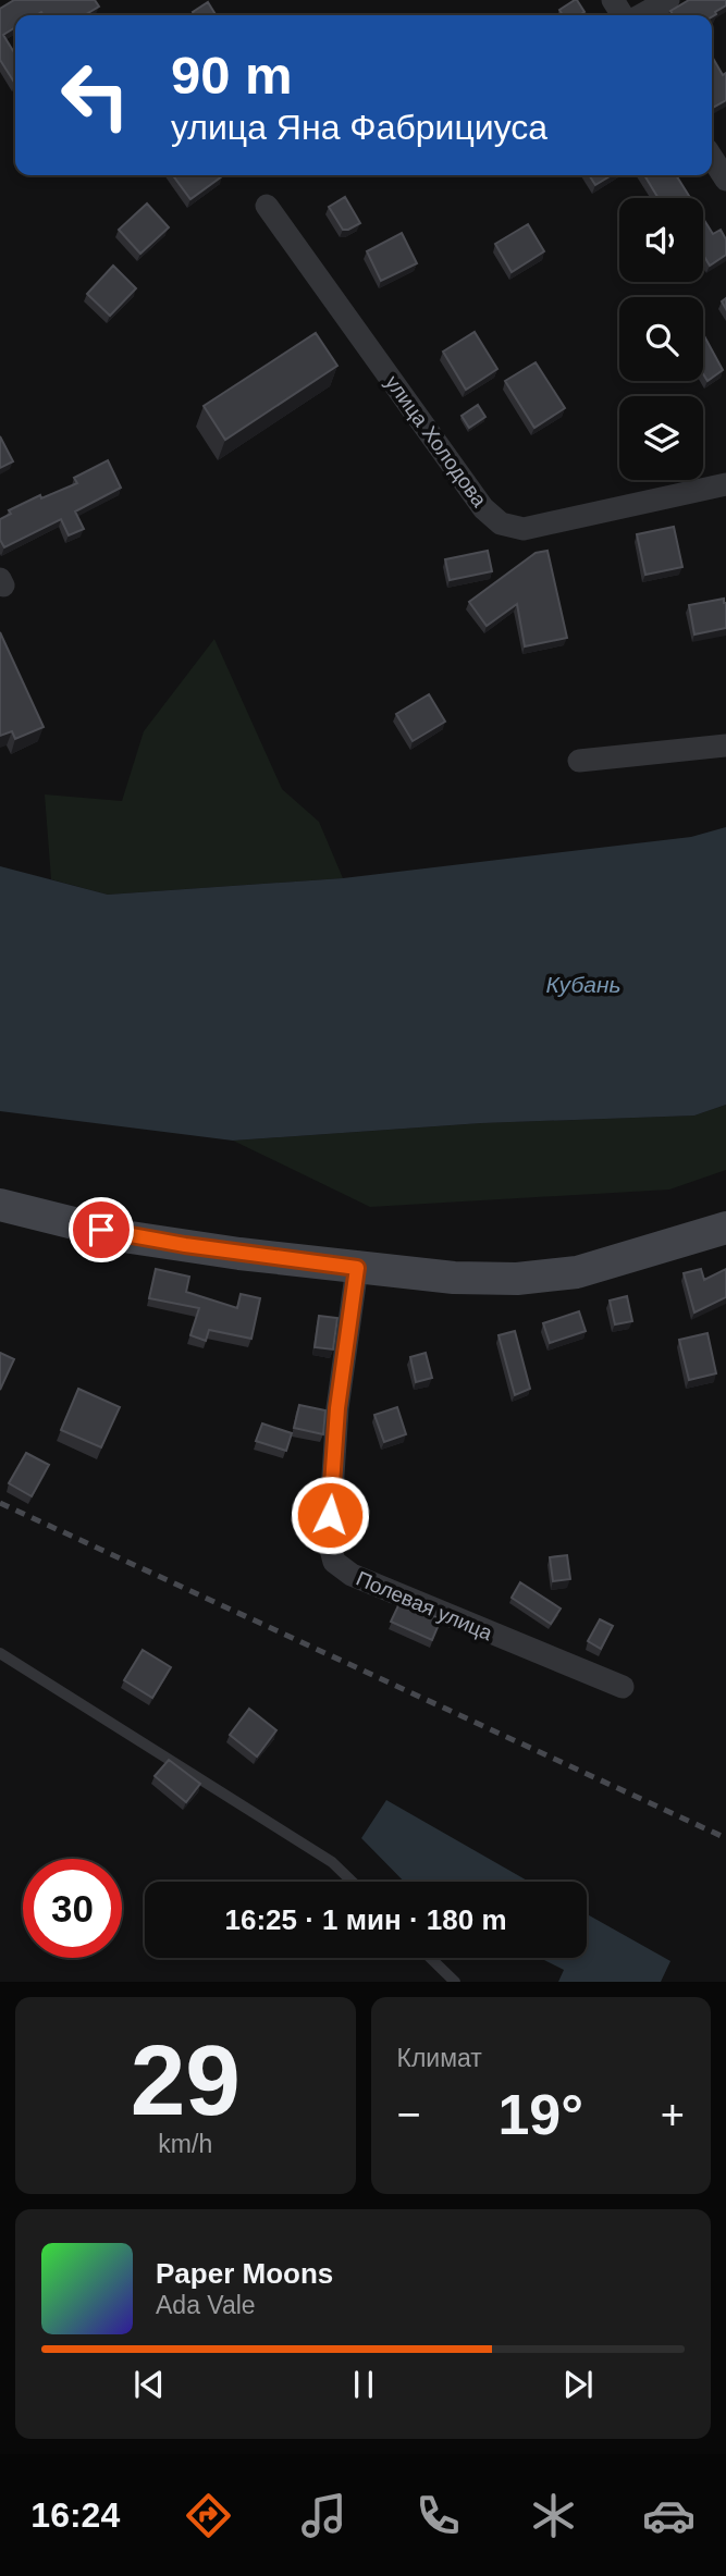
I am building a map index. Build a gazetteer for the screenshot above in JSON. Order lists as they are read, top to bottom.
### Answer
{
  "streets": {
    "street": ["улица Холодова", "Полевая улица"]
  },
  "water": ["Кубань"],
  "page": {
    "turn": ["90 m", "улица Яна Фабрициуса"],
    "limit": "30",
    "trip": "16:25 · 1 мин · 180 m",
    "tile": [
      ["29", "km/h"],
      "Климат"
    ],
    "heat": ["−", "19°", "+"],
    "song": ["Paper Moons", "Ada Vale"],
    "tabs": "16:24"
  }
}
